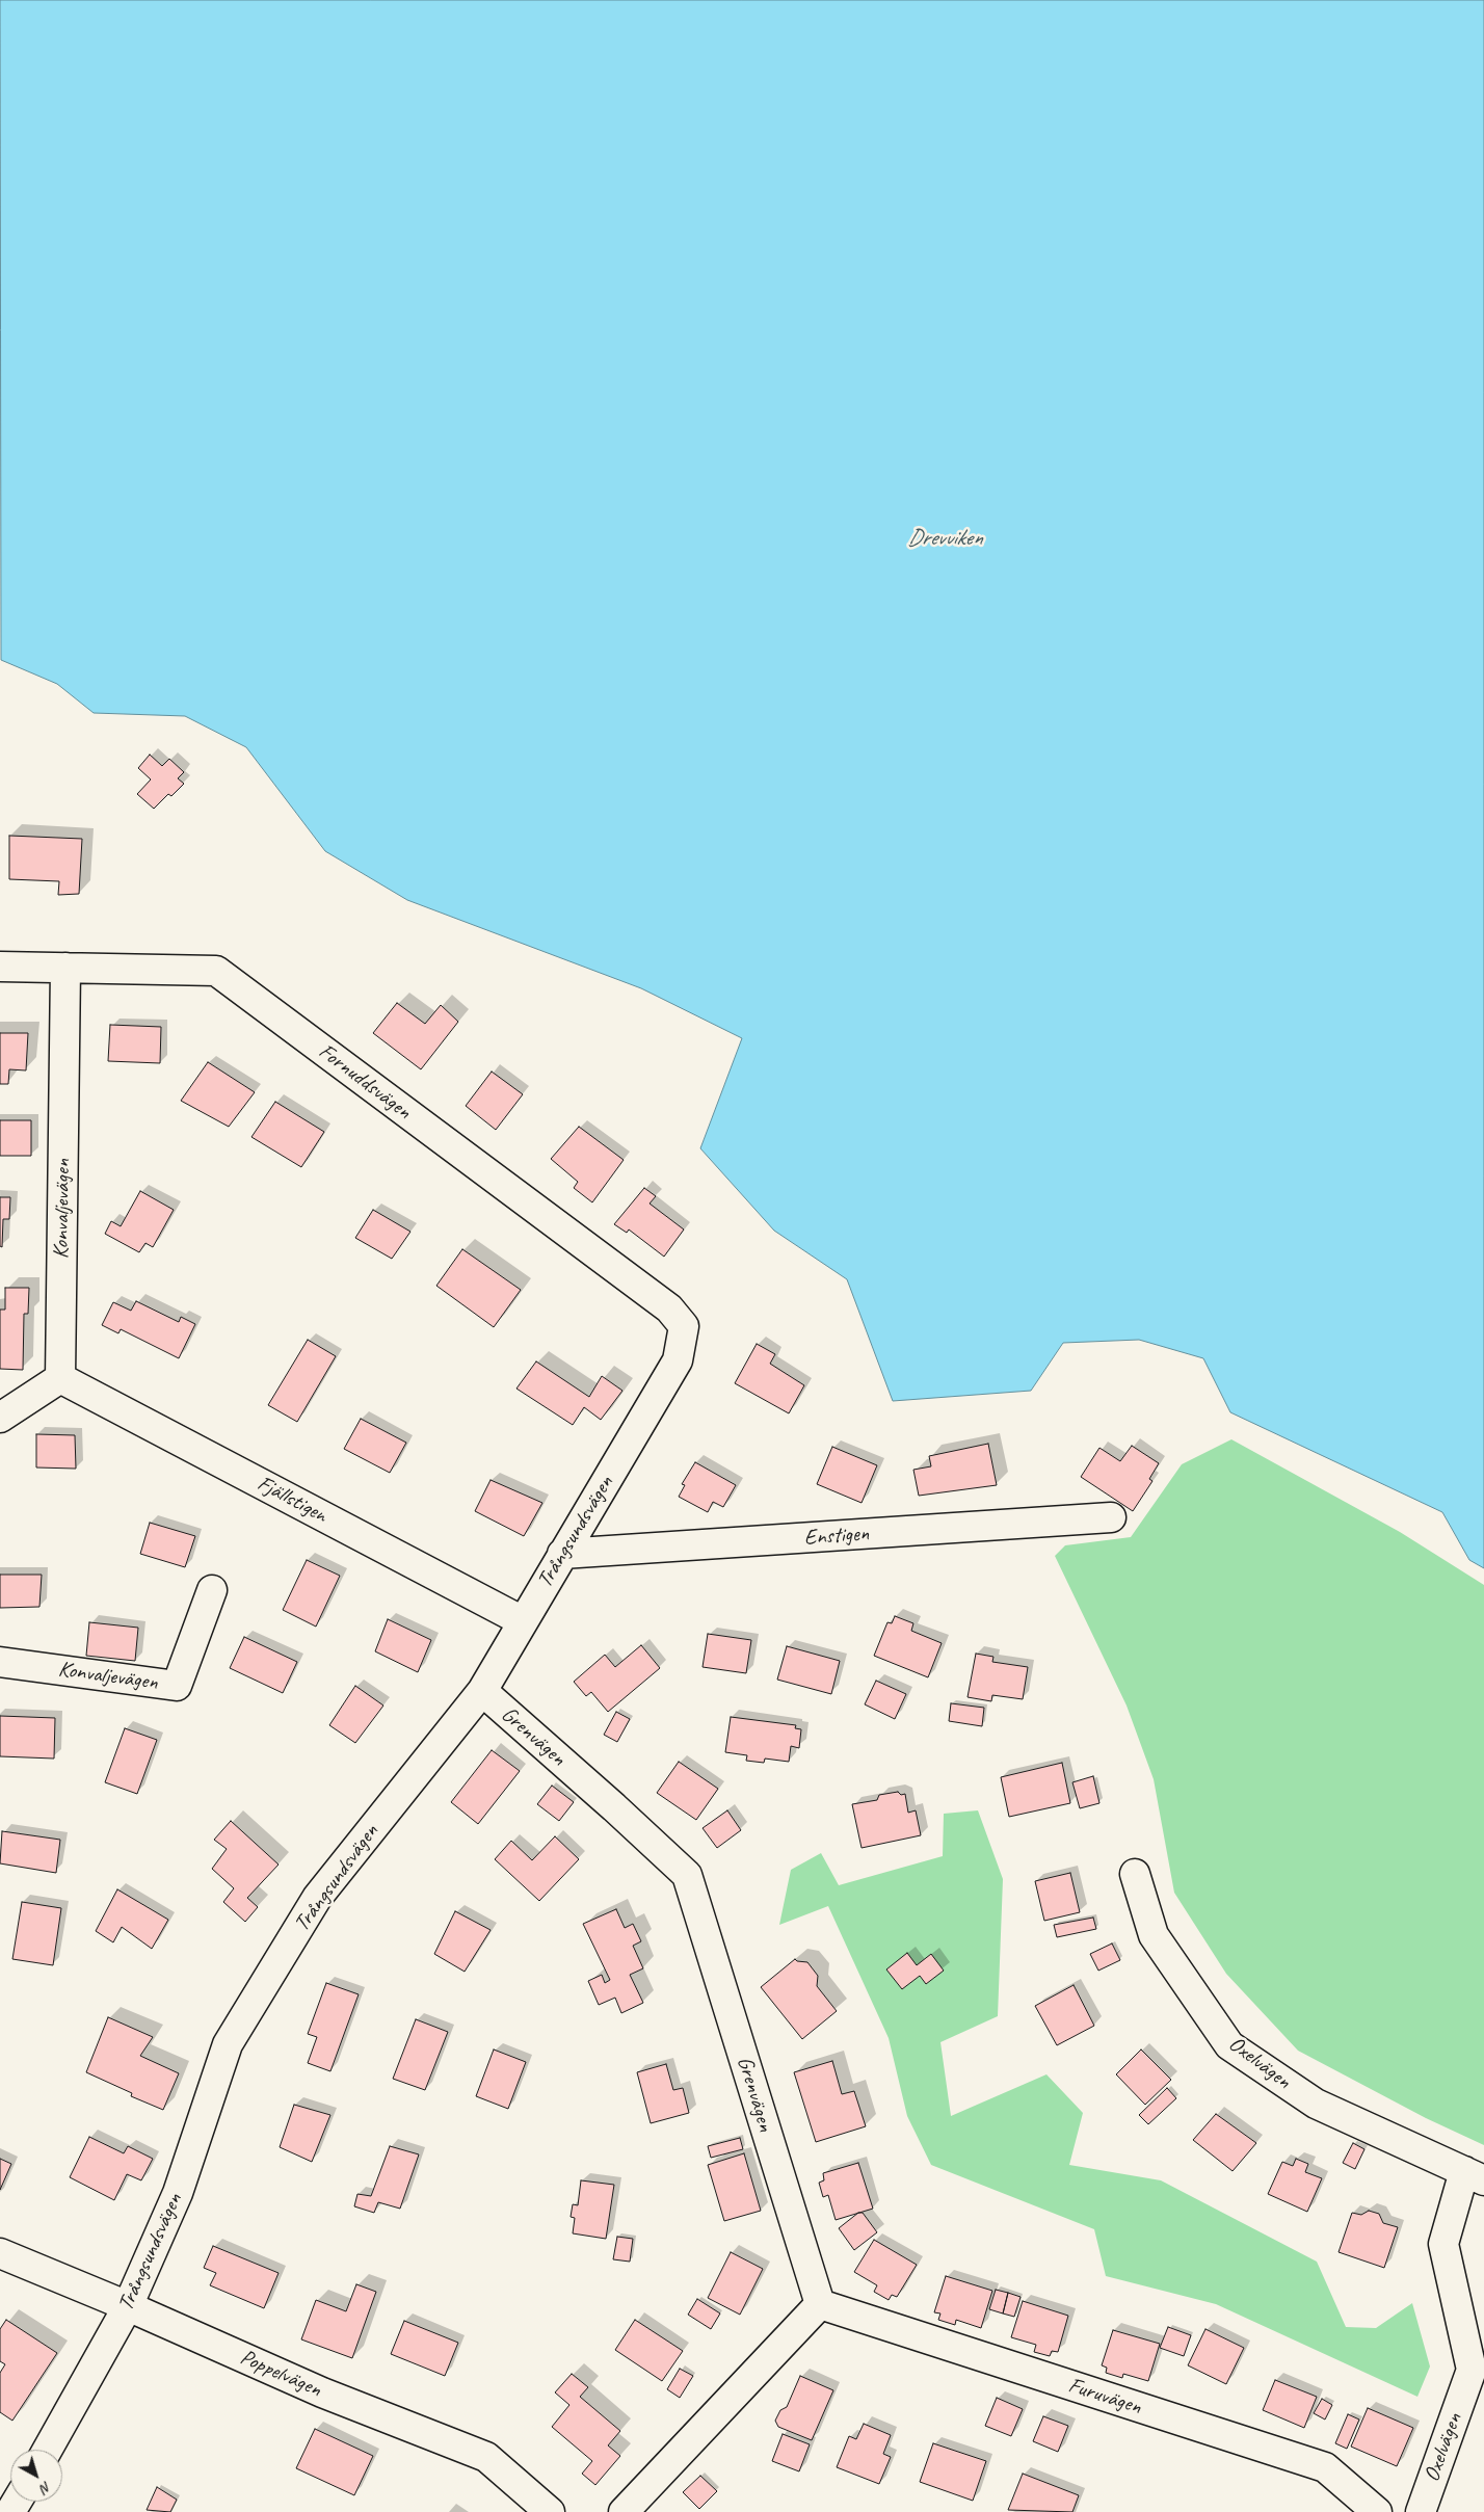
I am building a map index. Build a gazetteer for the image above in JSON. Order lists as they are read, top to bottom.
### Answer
{
  "streets": {
    "street": [
      "Fornuddsvägen",
      "Konvaljevägen",
      "Fjällstigen",
      "Trångsundsvägen",
      "Enstigen",
      "Grenvägen",
      "Oxelvägen",
      "Poppelvägen",
      "Furuvägen"
    ]
  },
  "crossings": [
    ["Fornuddsvägen", "Konvaljevägen"],
    ["Fornuddsvägen", "Trångsundsvägen"],
    ["Konvaljevägen", "Fjällstigen"],
    ["Fjällstigen", "Trångsundsvägen"],
    ["Trångsundsvägen", "Enstigen"],
    ["Trångsundsvägen", "Grenvägen"],
    ["Trångsundsvägen", "Poppelvägen"],
    ["Grenvägen", "Furuvägen"]
  ],
  "water": ["Drevviken"],
  "north": "bottom right"
}
